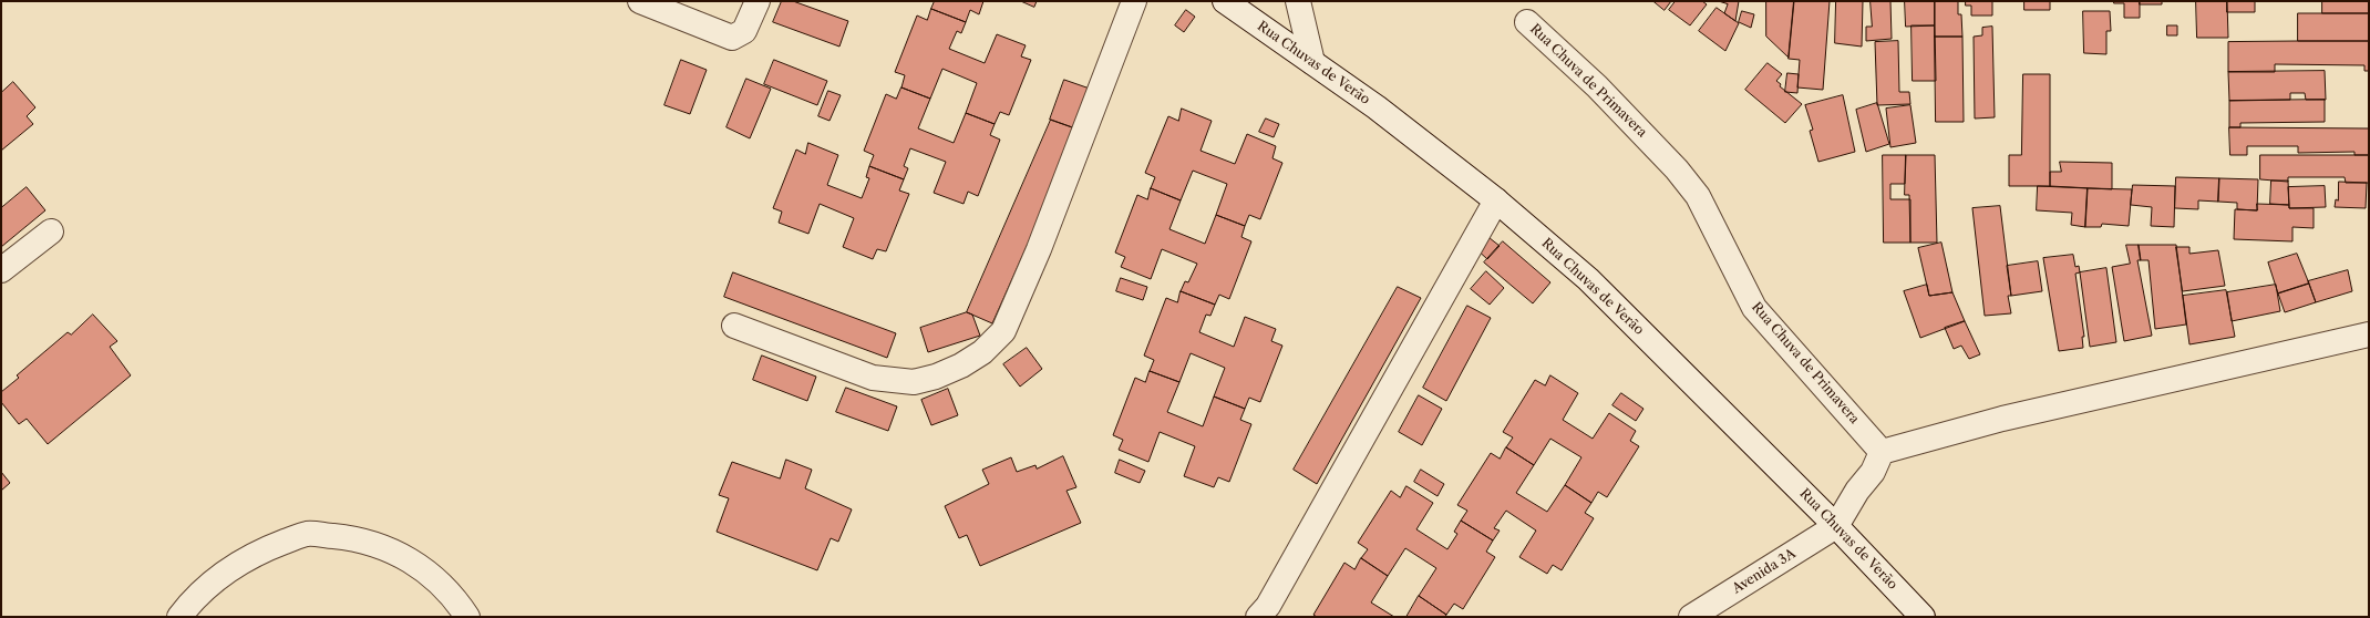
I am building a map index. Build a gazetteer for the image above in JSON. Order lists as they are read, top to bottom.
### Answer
{
  "streets": {
    "street": ["Rua Chuvas de Verão", "Rua Chuva de Primavera", "Avenida 3A"]
  },
  "crossings": [
    ["Rua Chuvas de Verão", "Avenida 3A"]
  ]
}
